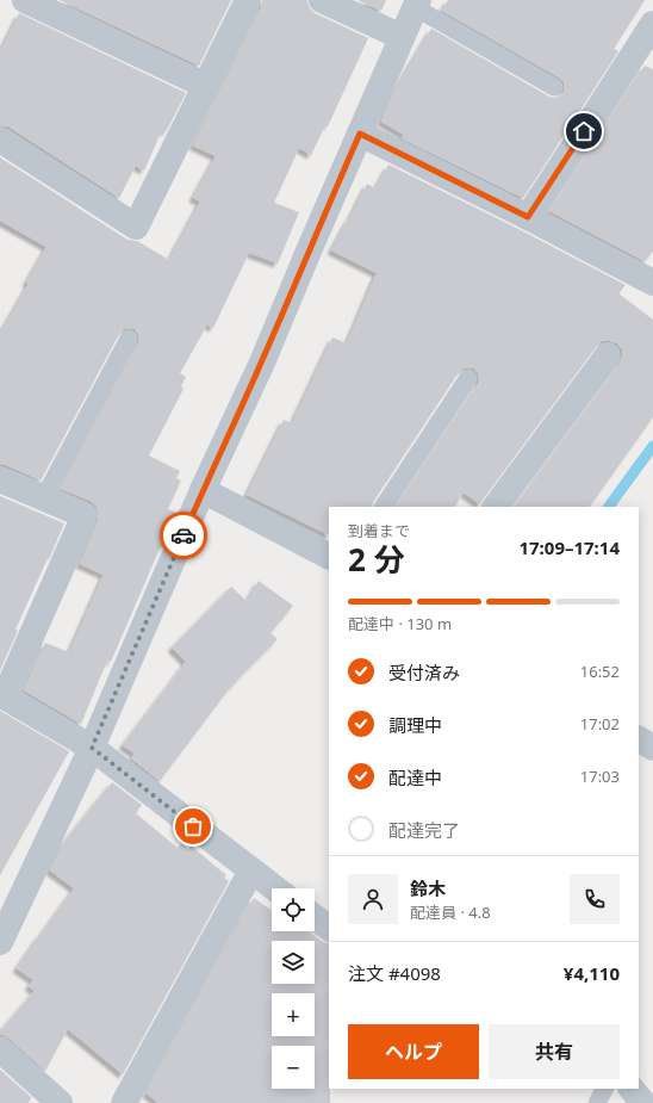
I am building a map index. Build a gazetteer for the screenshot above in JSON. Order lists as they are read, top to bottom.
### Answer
{
  "page": {
    "heading": ["2 分", "到着まで", "17:09–17:14"],
    "panel": [
      "鈴木",
      "配達員 · 4.8",
      "注文 #4098",
      "¥4,110"
    ],
    "bar": "配達中 · 130 m",
    "list": [
      ["受付済み", "16:52"],
      ["調理中", "17:02"],
      ["配達中", "17:03"],
      "配達完了"
    ],
    "map_buttons": ["+", "−"],
    "buttons": ["ヘルプ", "共有"]
  }
}
